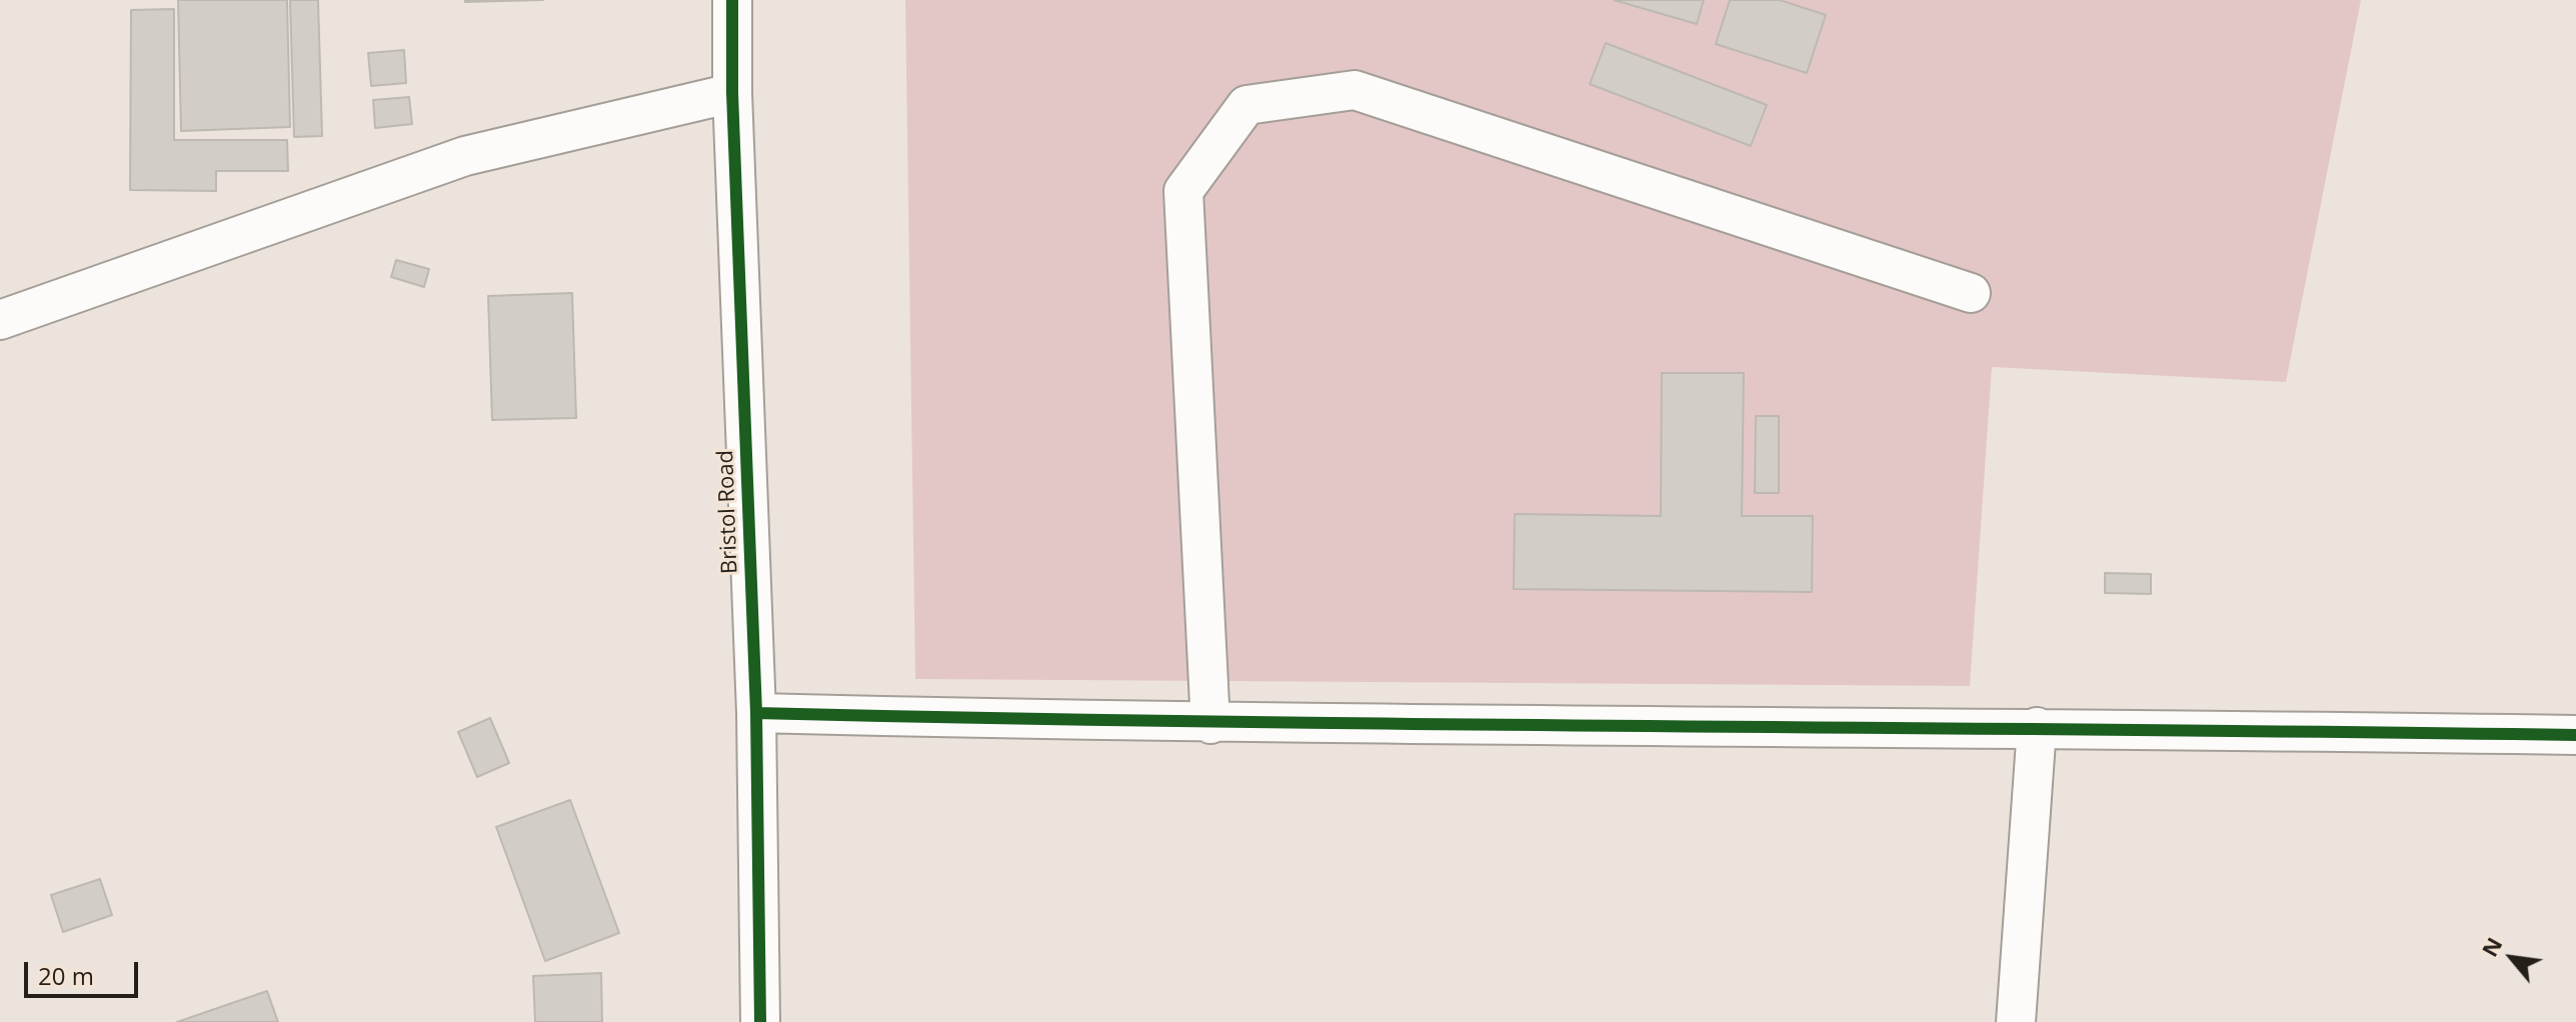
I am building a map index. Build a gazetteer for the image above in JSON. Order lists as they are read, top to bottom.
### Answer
{
  "streets": {
    "street": ["Bristol Road"]
  },
  "scale_bar": "20 m",
  "north": "top left"
}
